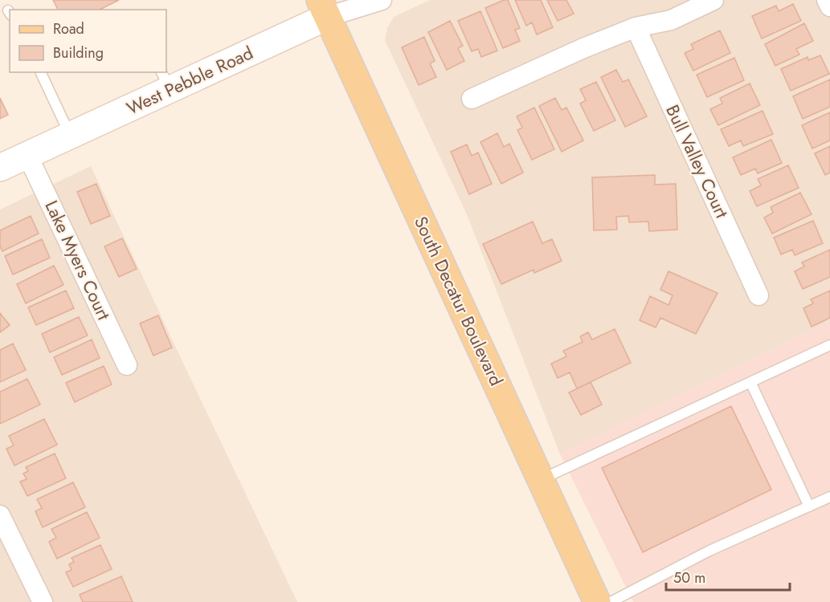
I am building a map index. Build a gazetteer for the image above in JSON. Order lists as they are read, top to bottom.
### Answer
{
  "streets": {
    "main road": ["South Decatur Boulevard"],
    "street": ["West Pebble Road", "Bull Valley Court", "Lake Myers Court"]
  },
  "crossings": [
    ["West Pebble Road", "Lake Myers Court"],
    ["West Pebble Road", "South Decatur Boulevard"]
  ],
  "legend": ["Road", "Building"],
  "scale_bar": "50 m"
}
